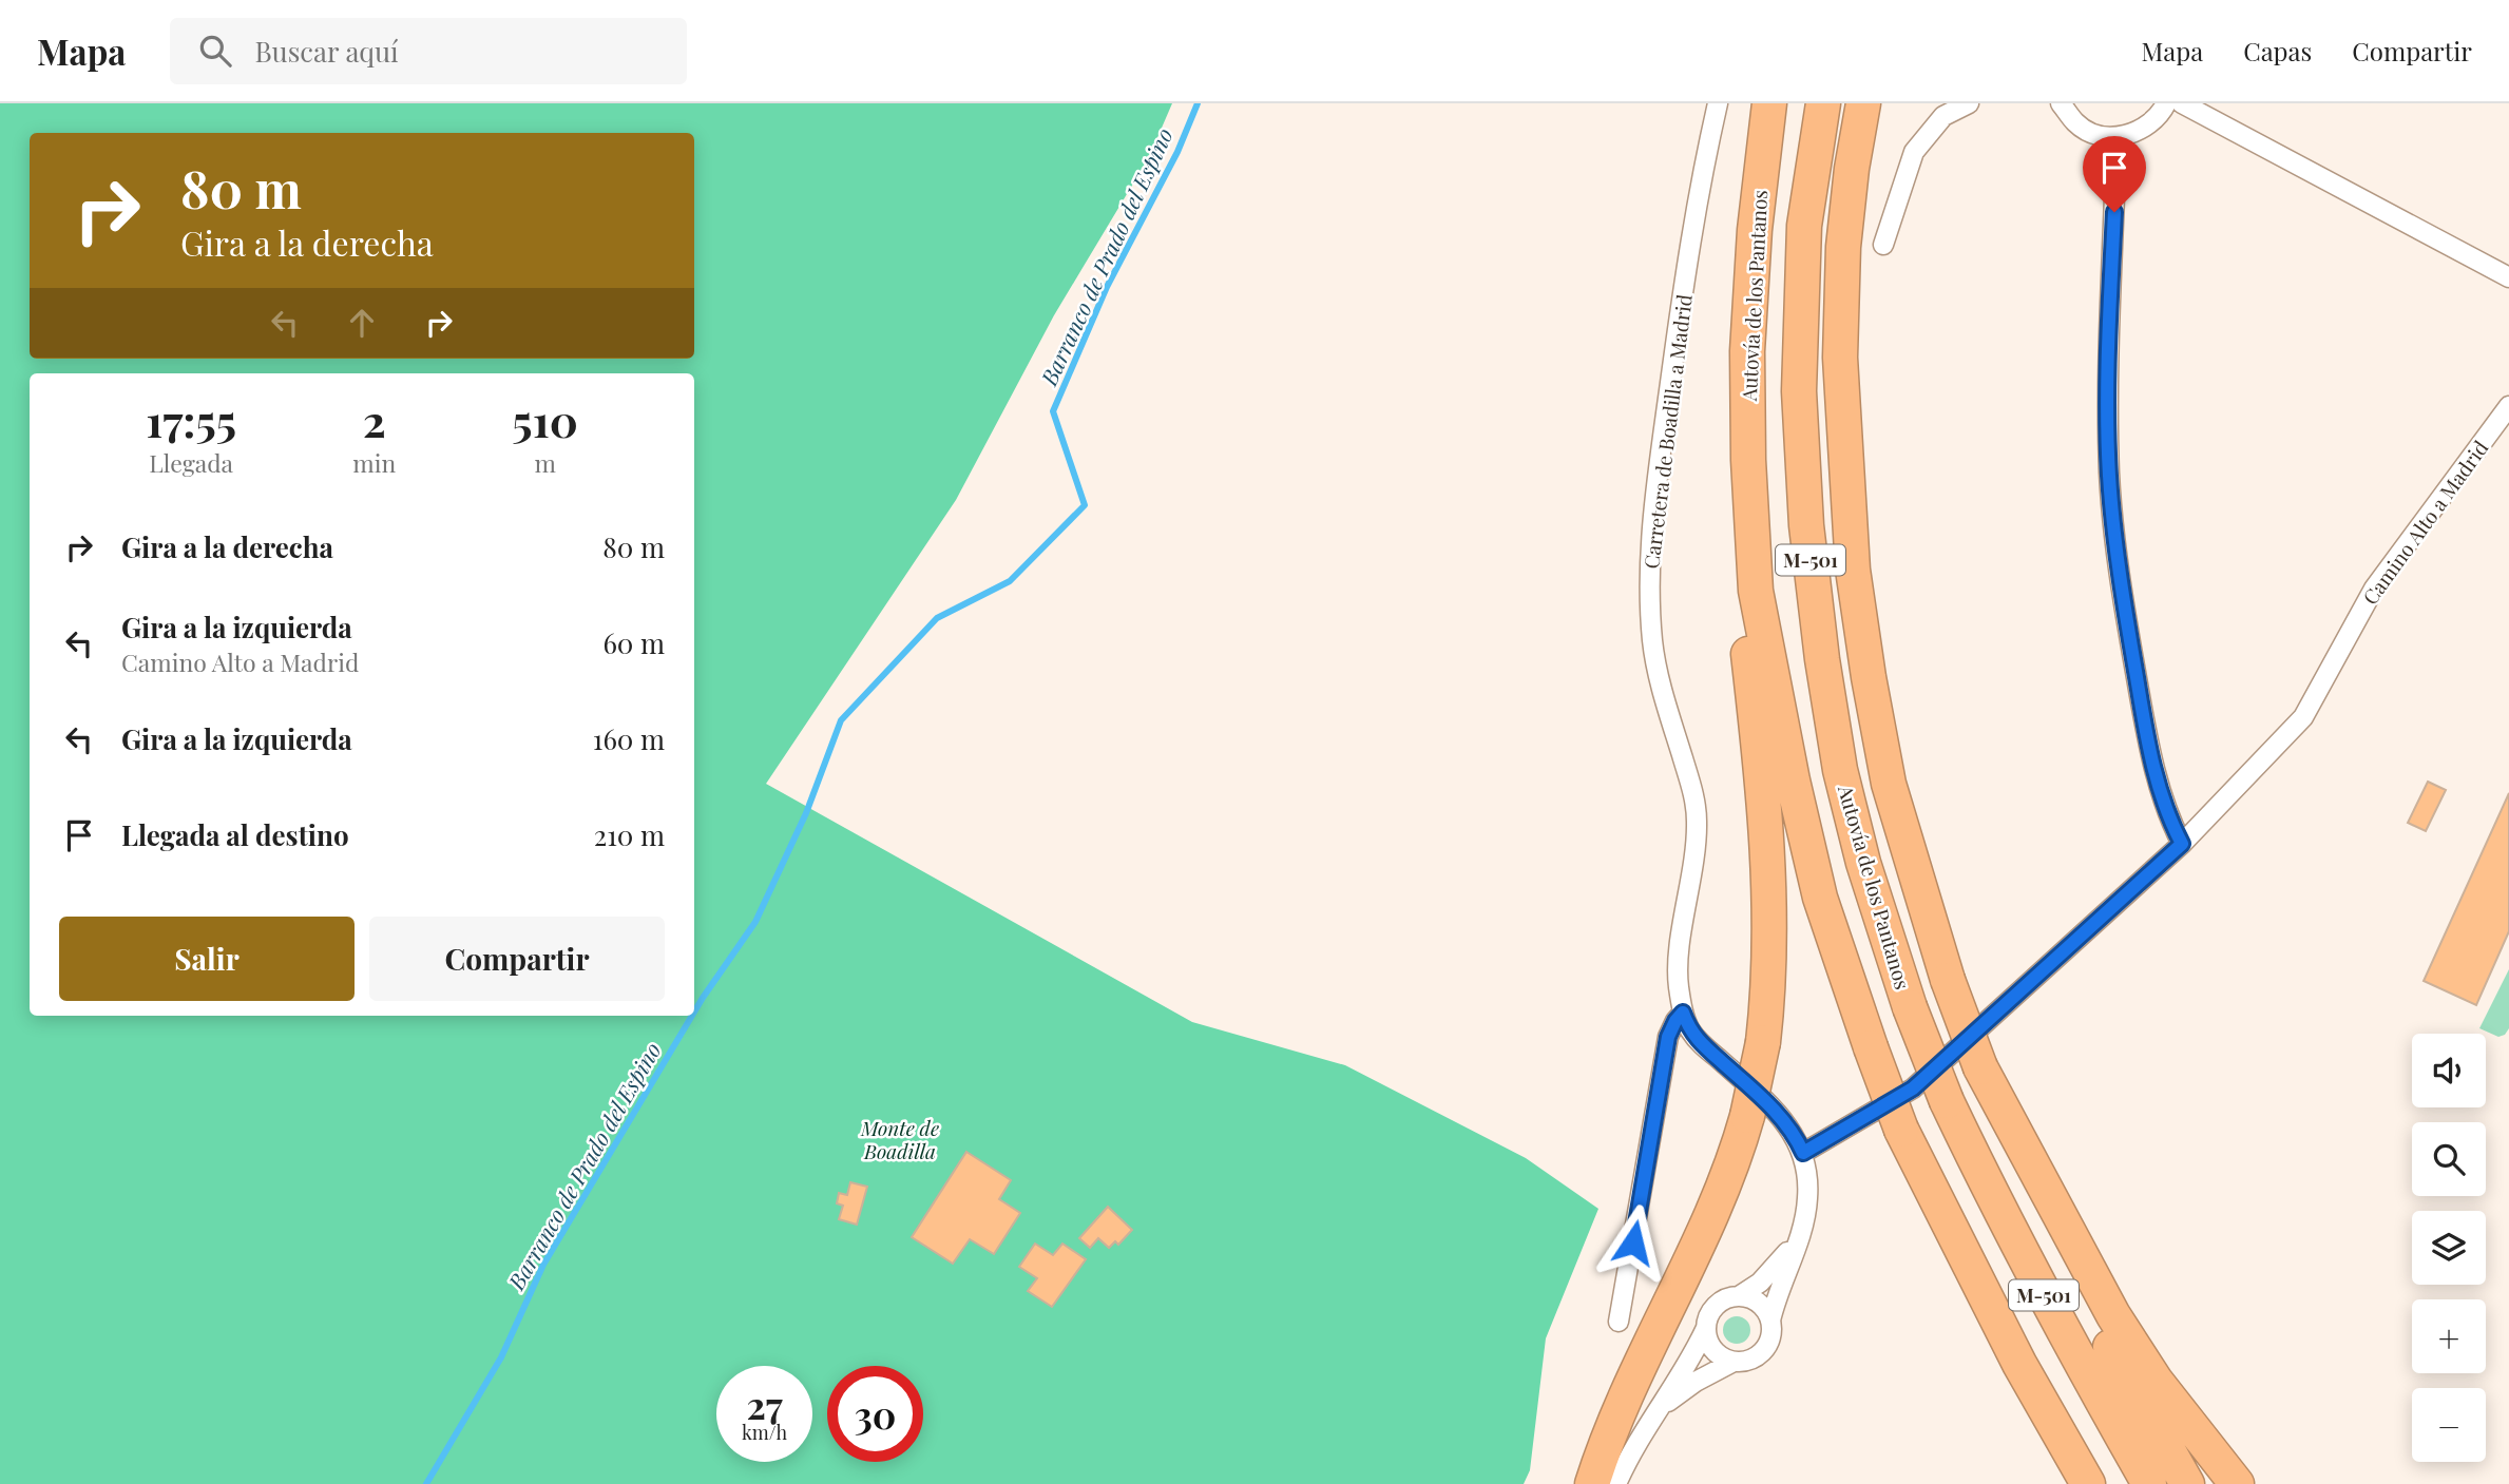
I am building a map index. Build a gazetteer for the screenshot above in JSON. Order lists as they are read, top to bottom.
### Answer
{
  "streets": {
    "highway": ["Autovía de los Pantanos", "M-501"],
    "street": ["Carretera de Boadilla a Madrid", "Camino Alto a Madrid"]
  },
  "water": ["Barranco de Prado del Espino"],
  "parks": ["Monte de Boadilla"],
  "page": {
    "header": "Mapa",
    "search": "Buscar aquí",
    "nav": ["Mapa", "Capas", "Compartir"],
    "turn": ["80 m", "Gira a la derecha"],
    "eta": [
      "17:55",
      "Llegada",
      "2",
      "min",
      "510",
      "m"
    ],
    "list": [
      {
        "name": "Gira a la derecha",
        "value": "80 m"
      },
      {
        "name": "Gira a la izquierda",
        "note": "Camino Alto a Madrid",
        "value": "60 m"
      },
      {
        "name": "Gira a la izquierda",
        "value": "160 m"
      },
      {
        "name": "Llegada al destino",
        "value": "210 m"
      }
    ],
    "buttons": ["Salir", "Compartir"],
    "map_buttons": ["+", "−"],
    "speed": "27 km/h",
    "limit": "30"
  }
}
